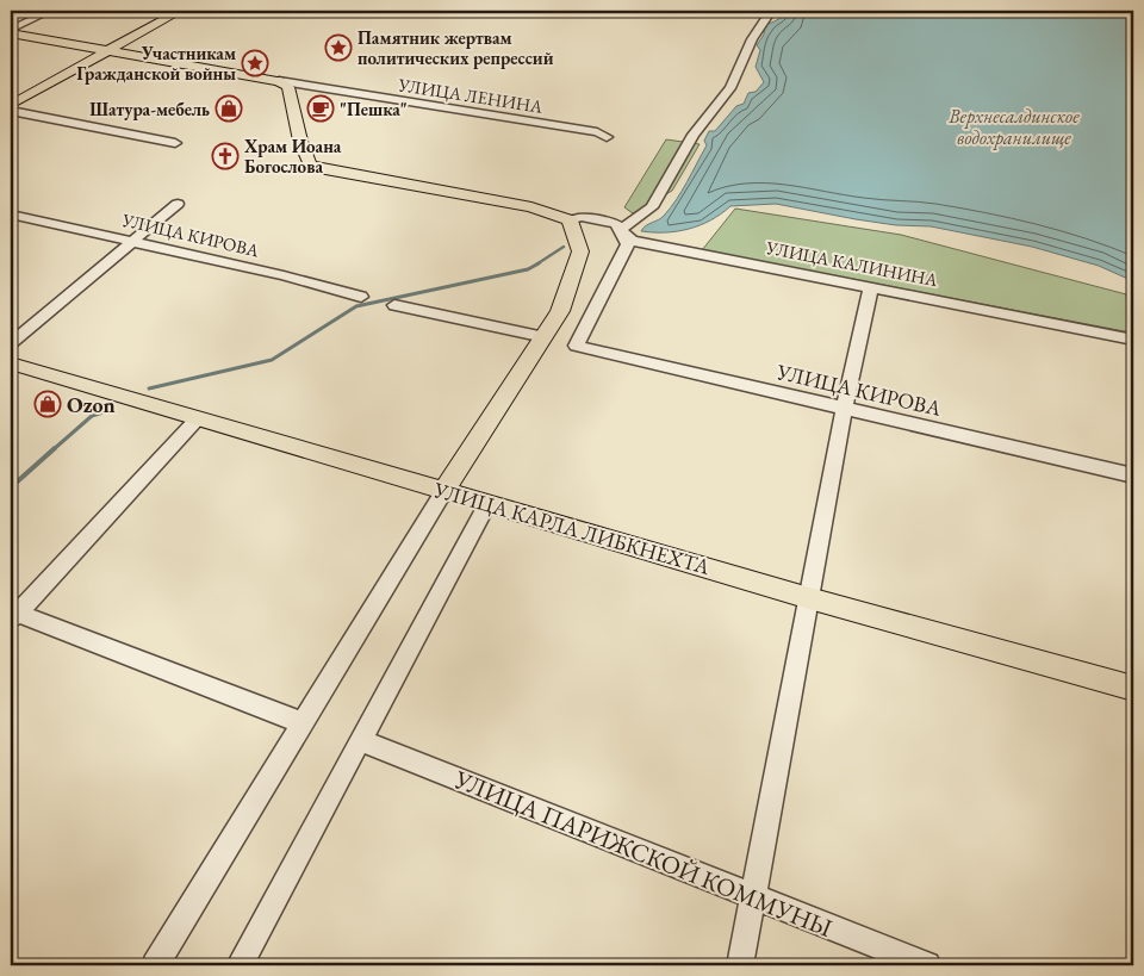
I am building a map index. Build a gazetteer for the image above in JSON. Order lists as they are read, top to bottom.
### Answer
{
  "streets": {
    "main road": ["УЛИЦА ЛЕНИНА", "УЛИЦА КАРЛА ЛИБКНЕХТА"],
    "street": ["УЛИЦА КИРОВА", "УЛИЦА КАЛИНИНА", "УЛИЦА ПАРИЖСКОЙ КОММУНЫ"]
  },
  "crossings": [
    ["УЛИЦА КИРОВА", "УЛИЦА КАЛИНИНА"]
  ],
  "water": ["Верхнесалдинское водохранилище"],
  "places": {
    "place": ["Памятник жертвам политических репрессий", "Участникам Гражданской войны"],
    "shop": ["Шатура-мебель", "Ozon"],
    "cafe": ["\"Пешка\""],
    "church": ["Храм Иоана Богослова"]
  }
}
